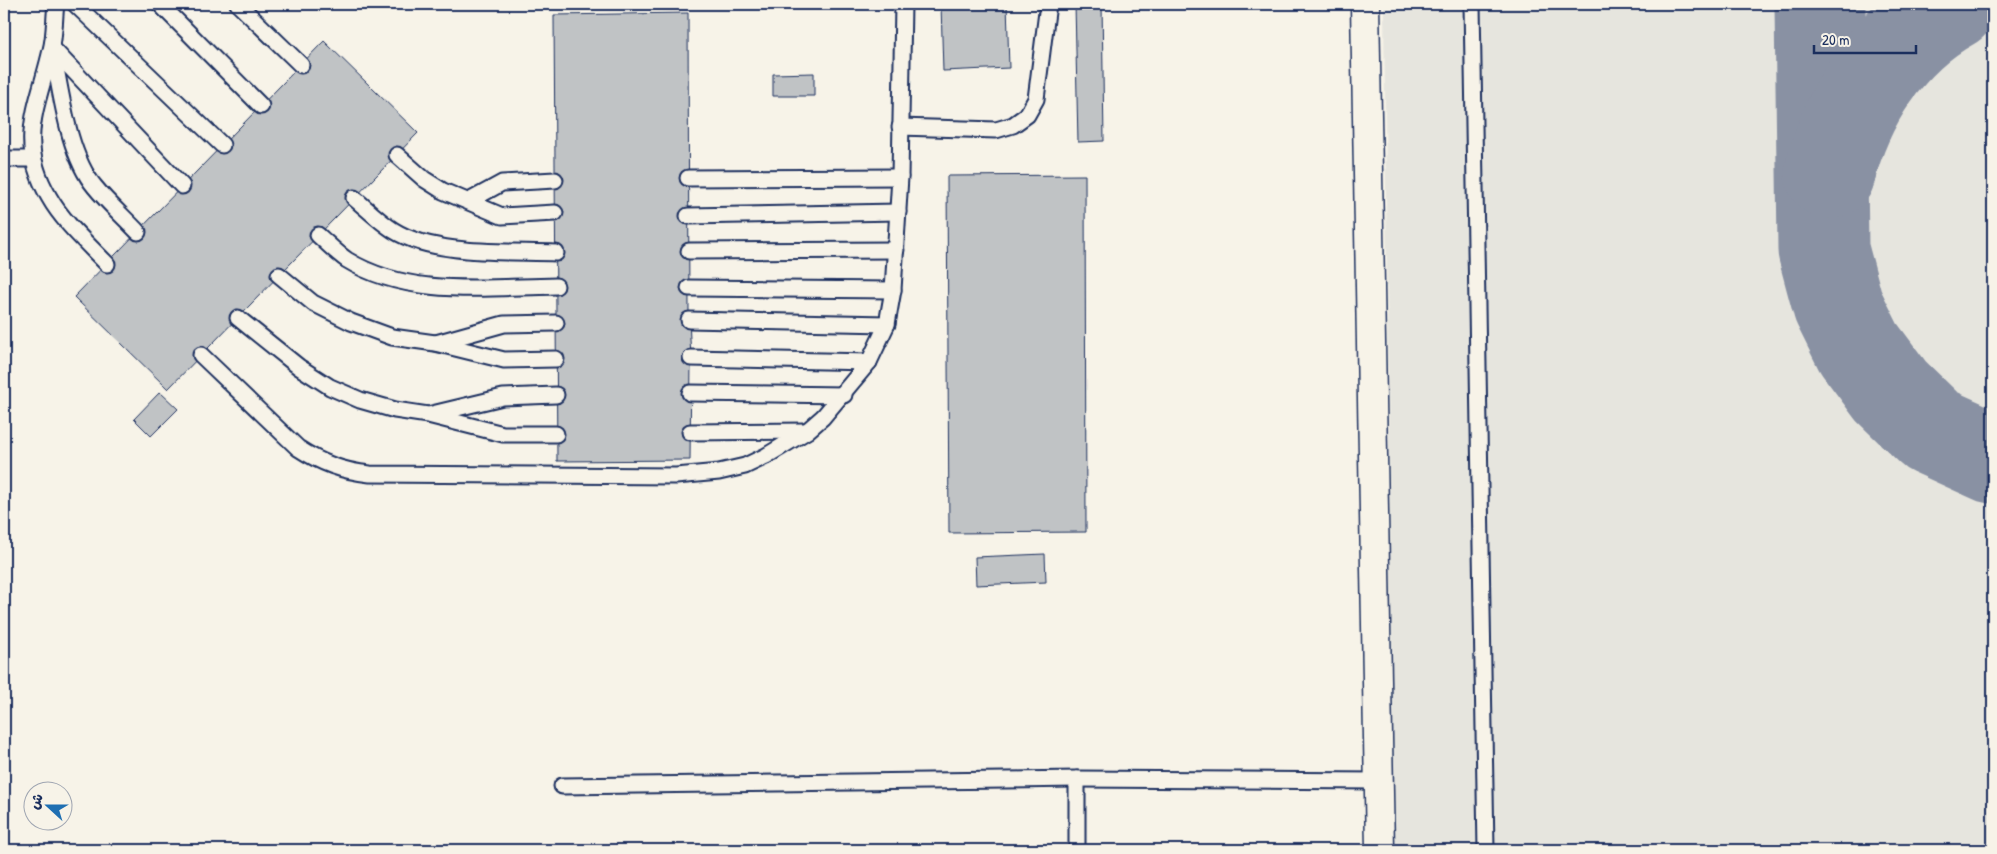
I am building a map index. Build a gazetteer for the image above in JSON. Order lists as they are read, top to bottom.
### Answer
{
  "scale_bar": "20 m",
  "north": "left"
}
